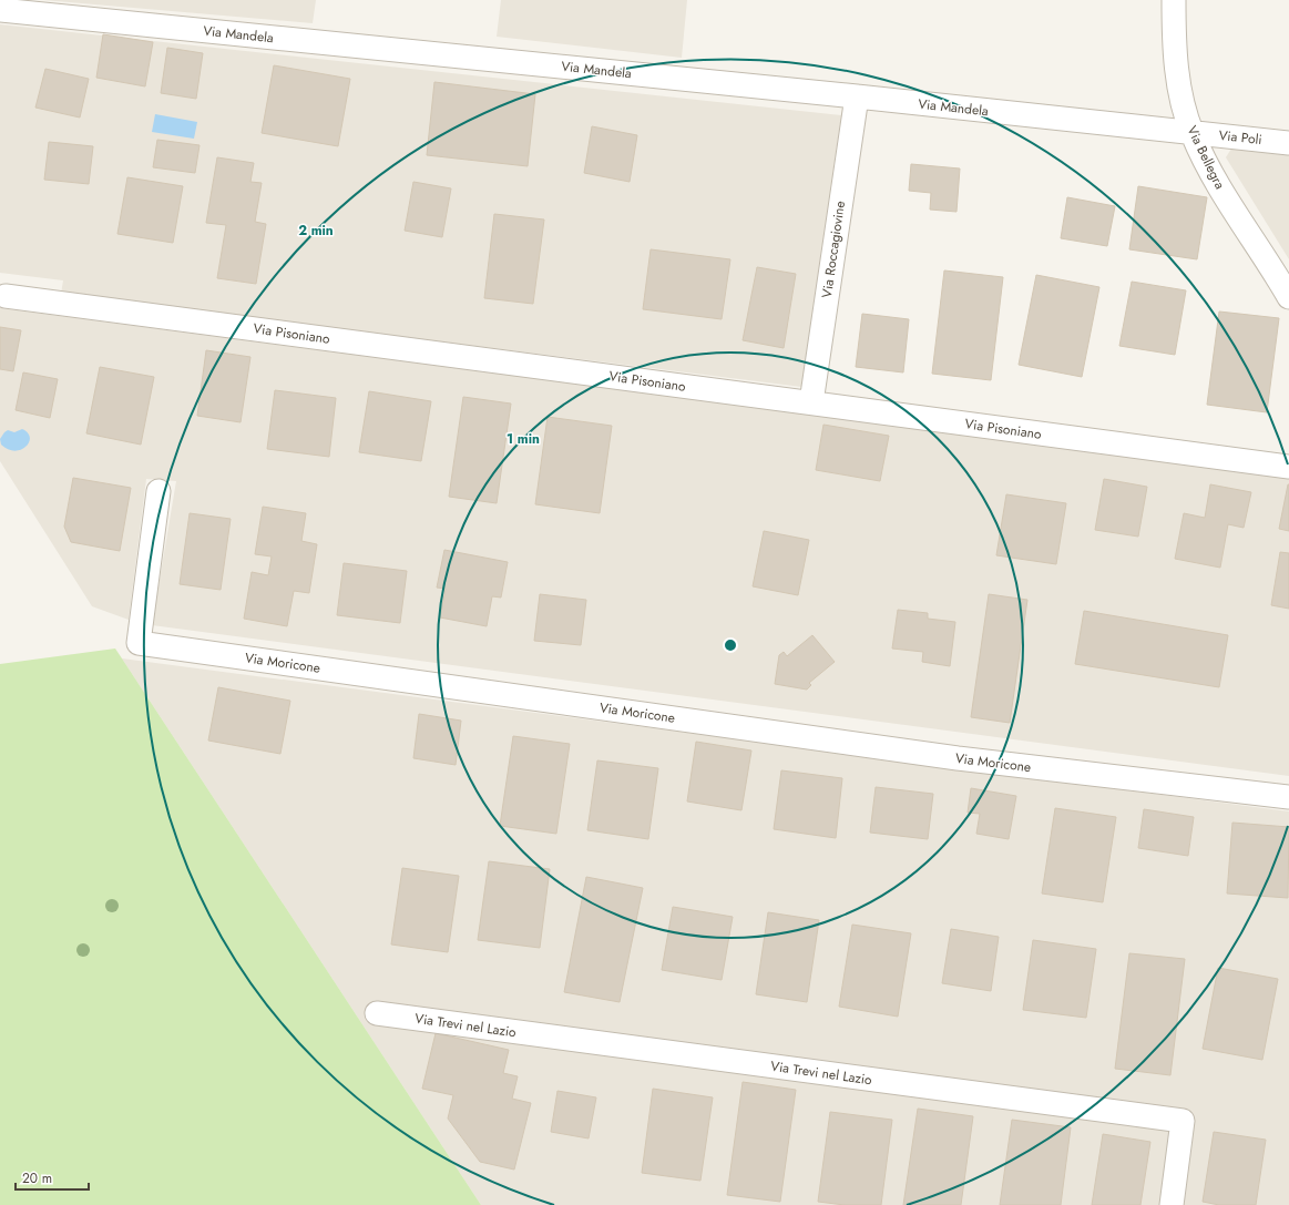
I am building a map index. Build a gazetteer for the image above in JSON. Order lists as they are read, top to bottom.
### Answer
{
  "streets": {
    "street": [
      "Via Mandela",
      "Via Poli",
      "Via Bellegra",
      "Via Roccagiovine",
      "Via Pisoniano",
      "Via Moricone",
      "Via Trevi nel Lazio"
    ]
  },
  "crossings": [
    ["Via Mandela", "Via Poli"],
    ["Via Mandela", "Via Bellegra"],
    ["Via Mandela", "Via Roccagiovine"],
    ["Via Poli", "Via Bellegra"],
    ["Via Roccagiovine", "Via Pisoniano"]
  ],
  "scale_bar": "20 m",
  "rings": ["2 min", "1 min"]
}
